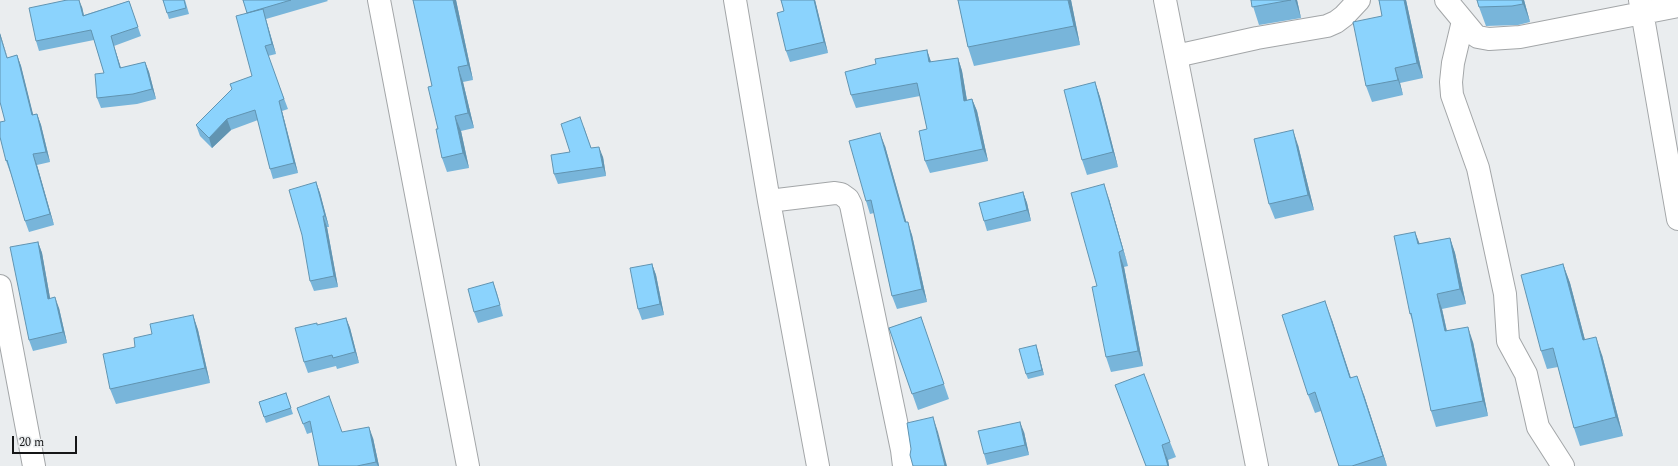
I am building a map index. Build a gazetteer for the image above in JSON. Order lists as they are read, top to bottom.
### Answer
{
  "scale_bar": "20 m"
}
